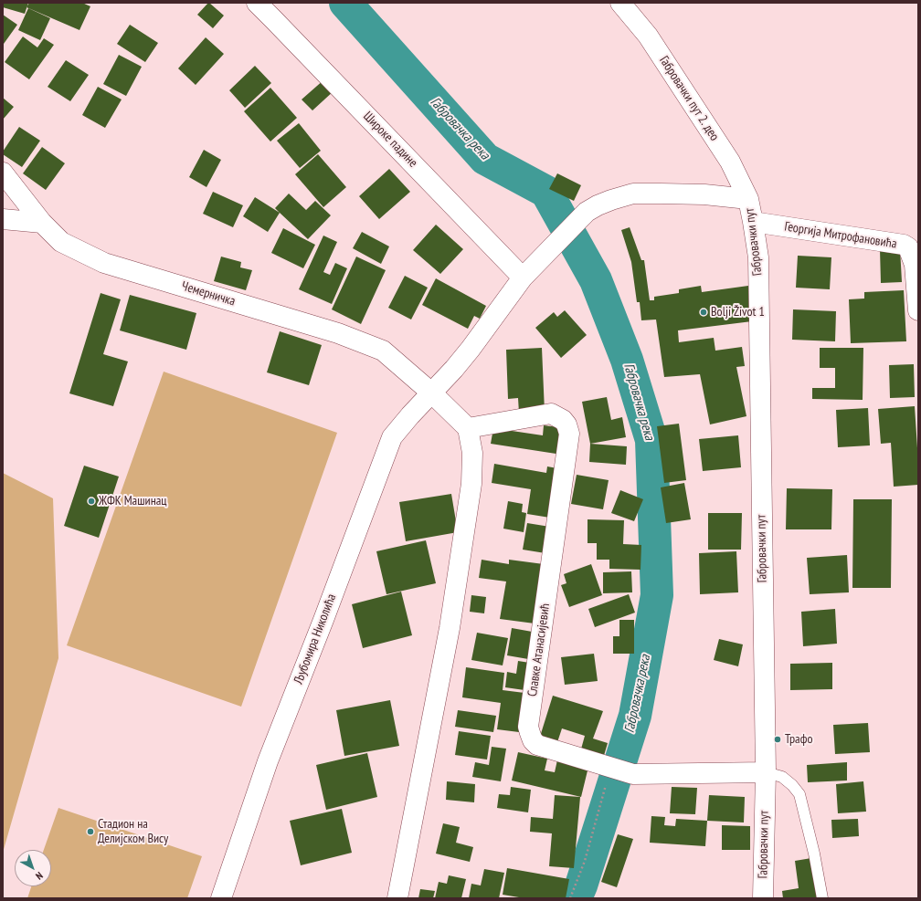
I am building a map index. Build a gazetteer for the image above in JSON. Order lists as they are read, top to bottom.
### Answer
{
  "streets": {
    "street": [
      "Габровачки пут 2. део",
      "Широке падине",
      "Георгија Митрофановића",
      "Габровачки пут",
      "Чемерничка",
      "Љубомира Николића",
      "Славке Атанасијевић"
    ]
  },
  "crossings": [
    ["Габровачки пут 2. део", "Габровачки пут"],
    ["Георгија Митрофановића", "Габровачки пут"],
    ["Габровачки пут", "Славке Атанасијевић"],
    ["Чемерничка", "Љубомира Николића"]
  ],
  "water": ["Габровачка река"],
  "places": [
    "Bolji Život 1",
    "ЖФК Машинац",
    "Трафо",
    "Стадион на Делијском Вису"
  ],
  "north": "bottom right"
}
